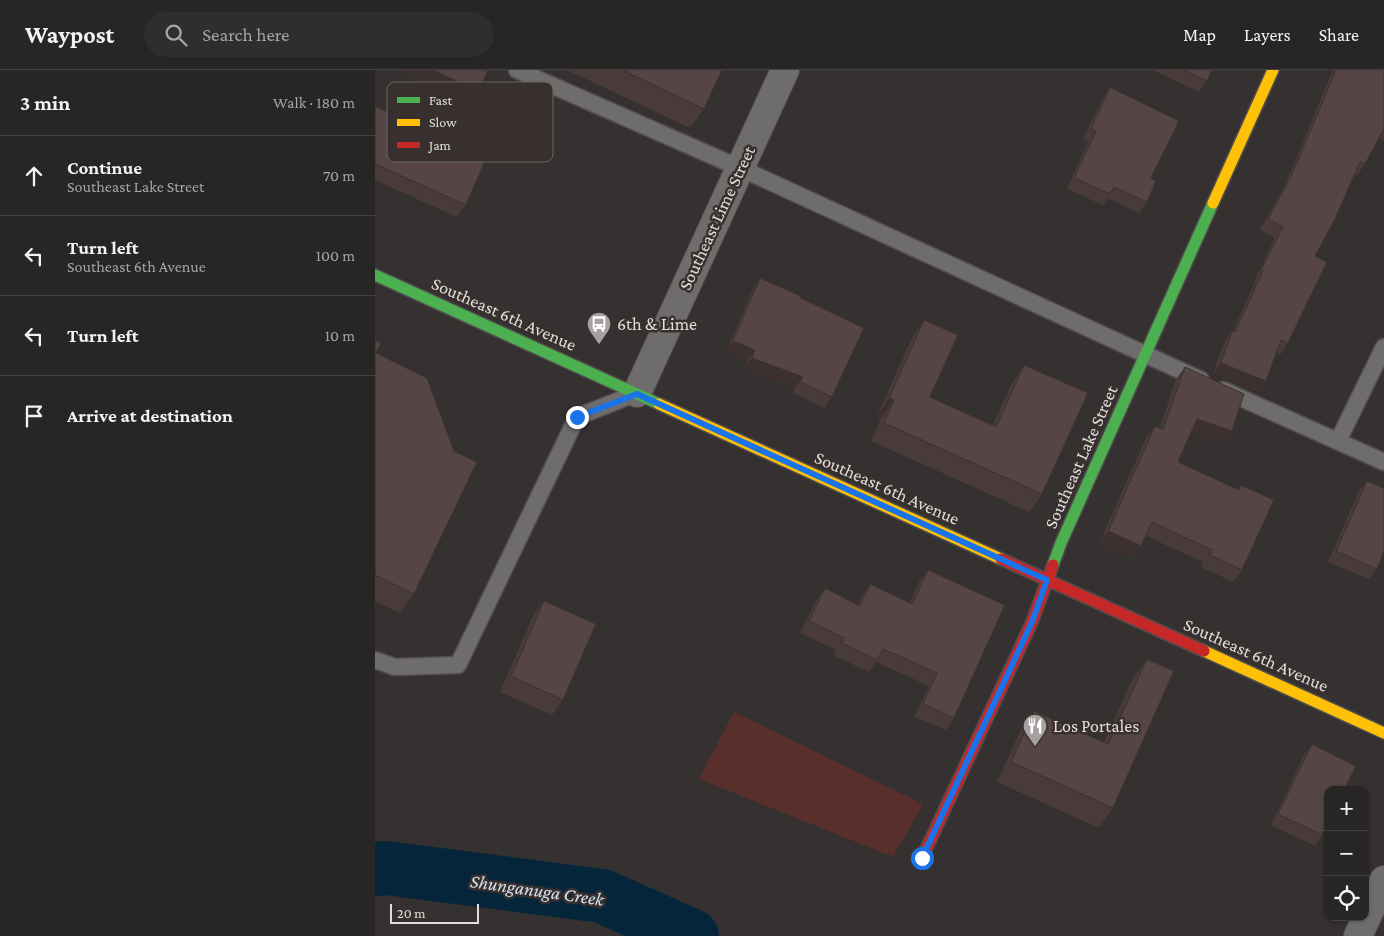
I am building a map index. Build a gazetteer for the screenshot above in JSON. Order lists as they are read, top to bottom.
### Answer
{
  "streets": {
    "main road": ["Southeast 6th Avenue", "Southeast Lake Street"],
    "street": ["Southeast Lime Street"]
  },
  "crossings": [
    ["Southeast Lime Street", "Southeast 6th Avenue"],
    ["Southeast 6th Avenue", "Southeast Lake Street"]
  ],
  "water": ["Shunganuga Creek"],
  "places": {
    "bus stop": ["6th & Lime"],
    "restaurant": ["Los Portales"]
  },
  "legend": ["Fast", "Slow", "Jam"],
  "scale_bar": "20 m",
  "page": {
    "header": "Waypost",
    "search": "Search here",
    "nav": ["Map", "Layers", "Share"],
    "heading": ["3 min", "Walk · 180 m"],
    "list": [
      ["Continue", "Southeast Lake Street", "70 m"],
      ["Turn left", "Southeast 6th Avenue", "100 m"],
      ["Turn left", "10 m"],
      "Arrive at destination"
    ],
    "map_buttons": ["+", "−"],
    "scale": "20 m"
  }
}
